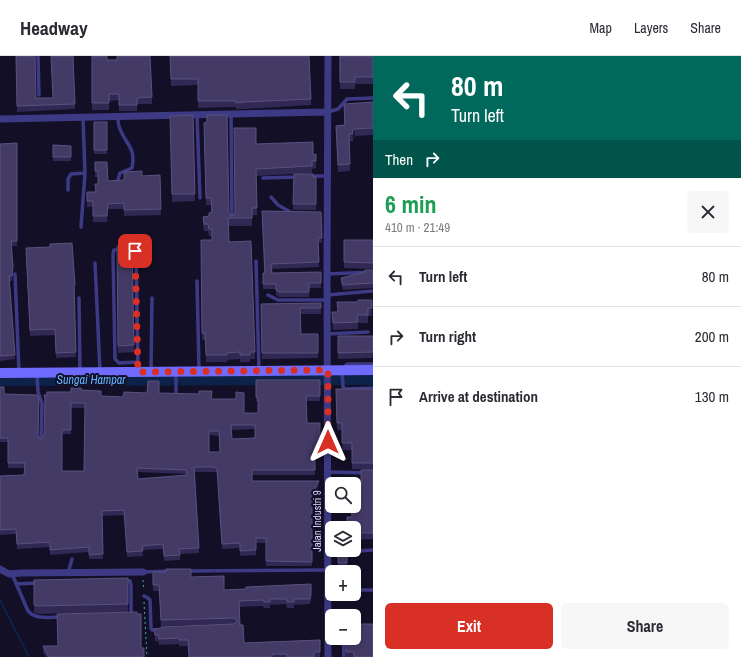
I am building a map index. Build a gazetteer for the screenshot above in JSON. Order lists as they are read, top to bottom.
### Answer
{
  "streets": {
    "street": ["Jalan Industri 9"]
  },
  "water": ["Sungai Hampar"],
  "page": {
    "header": "Headway",
    "nav": ["Map", "Layers", "Share"],
    "turn": ["80 m", "Turn left"],
    "then": "Then",
    "heading": ["6 min", "410 m · 21:49"],
    "list": [
      {
        "name": "Turn left",
        "value": "80 m"
      },
      {
        "name": "Turn right",
        "value": "200 m"
      },
      {
        "name": "Arrive at destination",
        "value": "130 m"
      }
    ],
    "map_buttons": ["+", "−"],
    "buttons": ["Exit", "Share"]
  }
}
